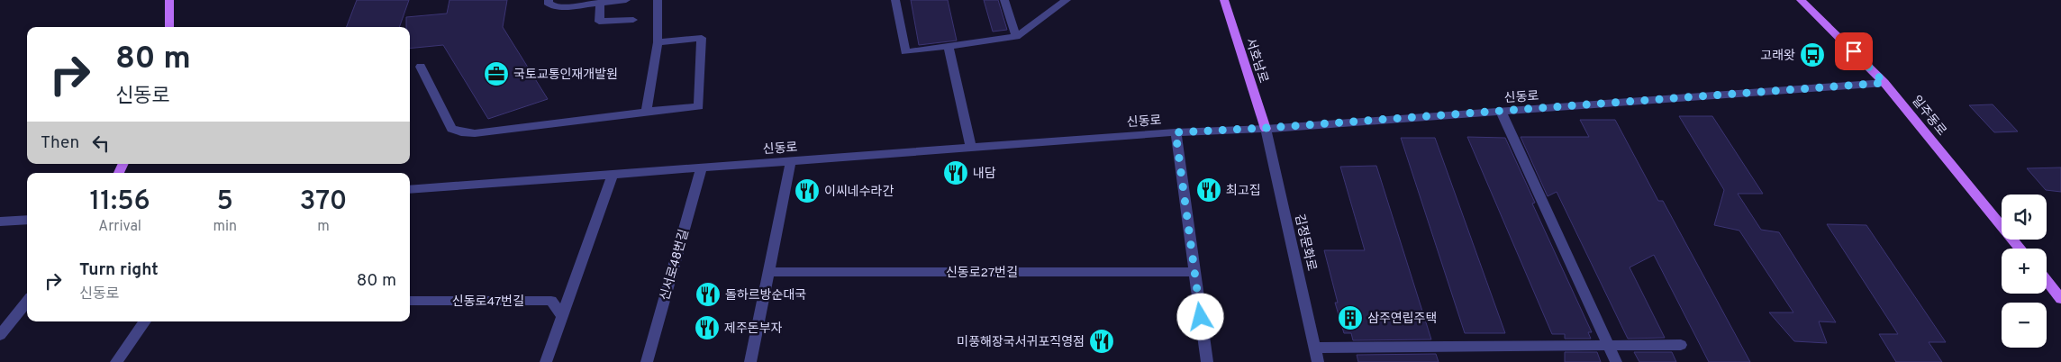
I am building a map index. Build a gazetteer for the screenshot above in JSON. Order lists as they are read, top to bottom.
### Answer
{
  "streets": {
    "main road": ["서호남로", "일주동로"],
    "street": [
      "신동로",
      "김정문화로",
      "신서로48번길",
      "신동로27번길",
      "신동로47번길"
    ]
  },
  "crossings": [
    ["서호남로", "신동로"],
    ["서호남로", "김정문화로"],
    ["신동로", "일주동로"],
    ["신동로", "김정문화로"],
    ["신동로", "신서로48번길"]
  ],
  "places": {
    "bus stop": ["고래왓"],
    "office": ["국토교통인재개발원"],
    "restaurant": [
      "내담",
      "최고집",
      "이씨네수라간",
      "돌하르방순대국",
      "제주돈부자",
      "미풍해장국서귀포직영점"
    ],
    "building": ["삼주연립주택"]
  },
  "page": {
    "turn": ["80 m", "신동로"],
    "then": "Then",
    "eta": [
      "11:56",
      "Arrival",
      "5",
      "min",
      "370",
      "m"
    ],
    "map_buttons": ["+", "−"],
    "list": [
      {
        "name": "Turn right",
        "note": "신동로",
        "value": "80 m"
      }
    ]
  }
}
